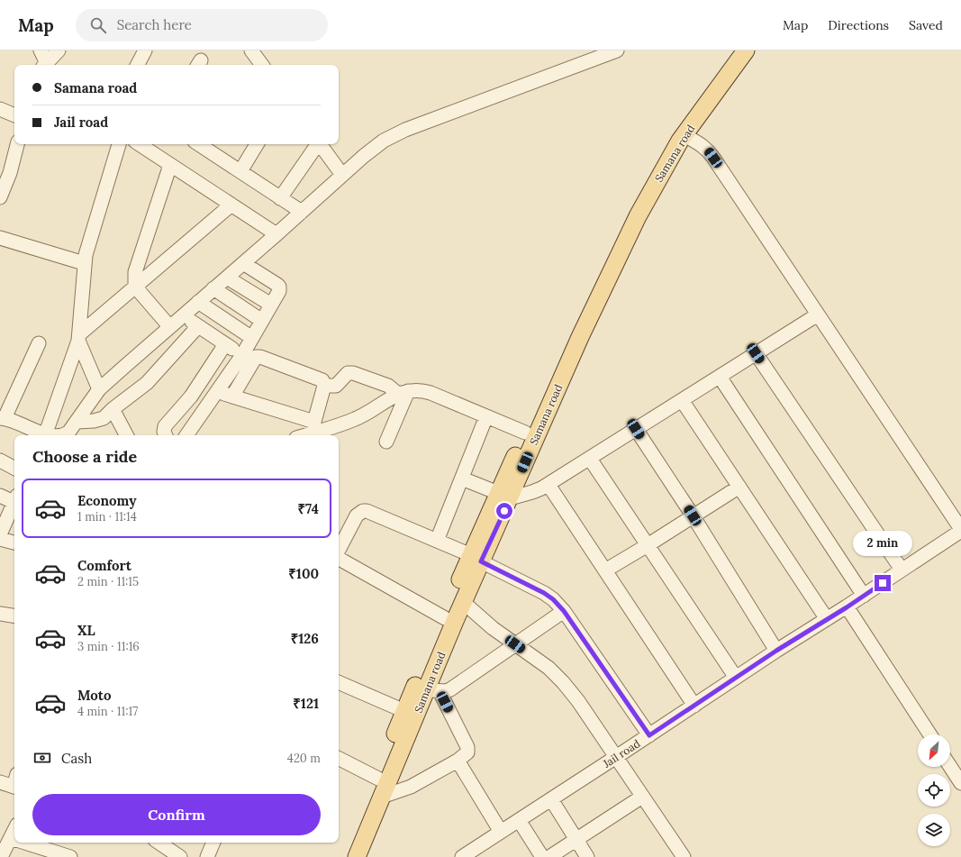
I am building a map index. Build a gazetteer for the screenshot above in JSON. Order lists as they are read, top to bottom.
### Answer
{
  "streets": {
    "main road": ["Samana road"],
    "street": ["Jail road"]
  },
  "north": "bottom left",
  "page": {
    "header": "Map",
    "search": "Search here",
    "nav": ["Map", "Directions", "Saved"],
    "banner": ["Samana road", "Jail road"],
    "heading": "Choose a ride",
    "list": [
      {
        "name": "Economy",
        "note": "1 min · 11:14",
        "value": "₹74"
      },
      {
        "name": "Comfort",
        "note": "2 min · 11:15",
        "value": "₹100"
      },
      {
        "name": "XL",
        "note": "3 min · 11:16",
        "value": "₹126"
      },
      {
        "name": "Moto",
        "note": "4 min · 11:17",
        "value": "₹121"
      }
    ],
    "bubble": "2 min",
    "pay": ["Cash", "420 m"],
    "buttons": "Confirm"
  }
}
